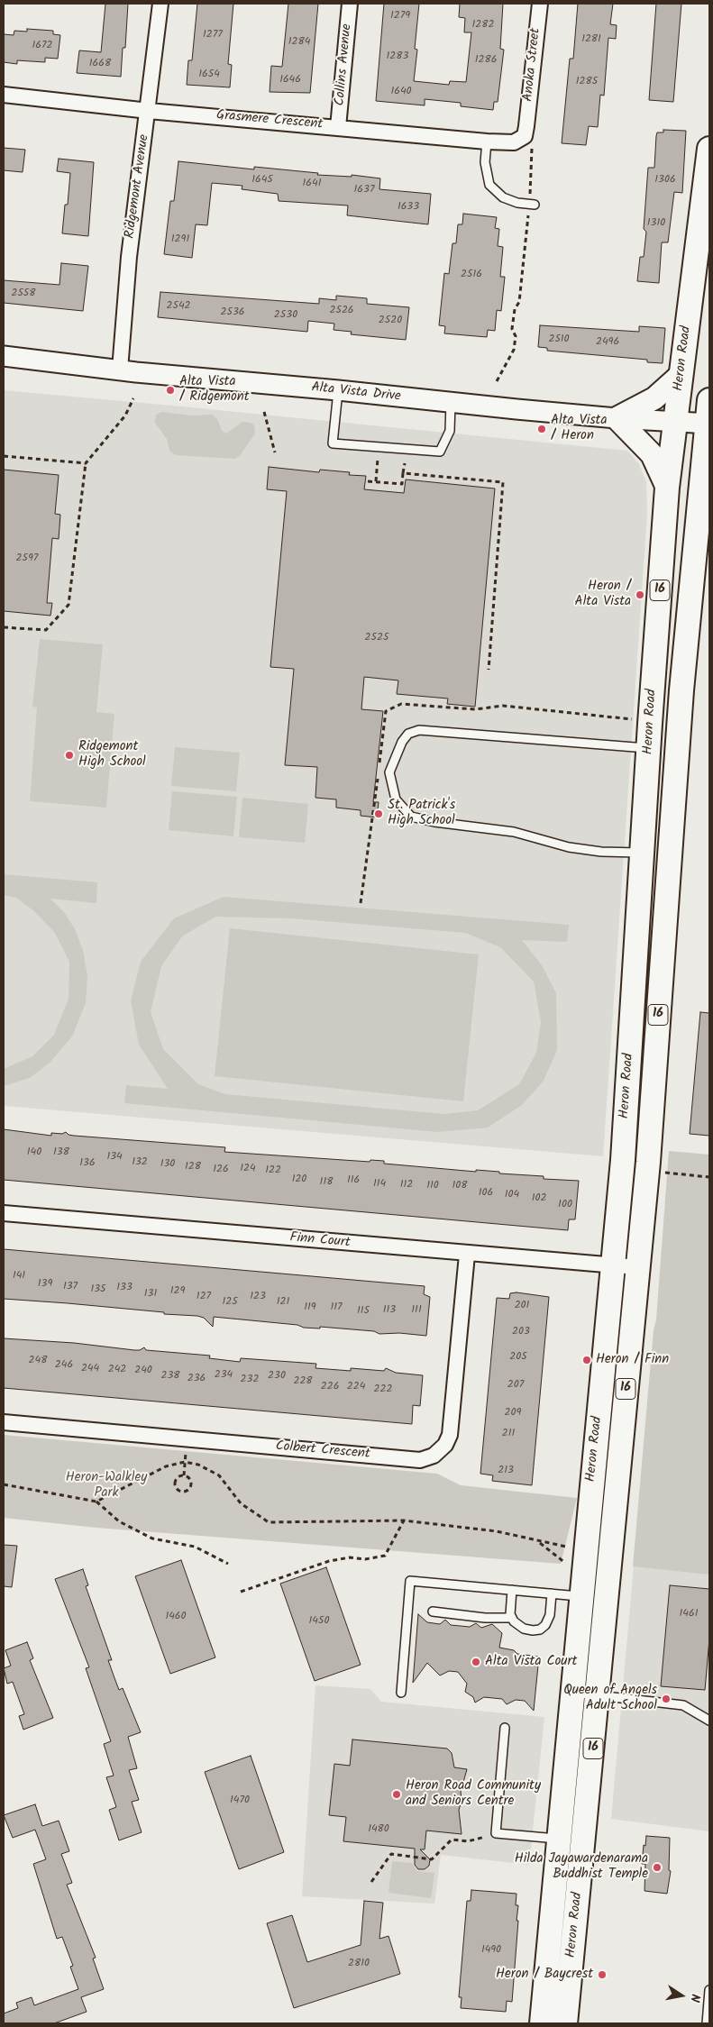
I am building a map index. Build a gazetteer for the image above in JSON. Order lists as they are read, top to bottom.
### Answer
{
  "streets": {
    "main road": ["Heron Road", "16"],
    "street": [
      "Collins Avenue",
      "Anoka Street",
      "Grasmere Crescent",
      "Ridgemont Avenue",
      "Alta Vista Drive",
      "Finn Court",
      "Colbert Crescent"
    ]
  },
  "crossings": [
    ["Collins Avenue", "Grasmere Crescent"],
    ["Anoka Street", "Grasmere Crescent"],
    ["Grasmere Crescent", "Ridgemont Avenue"],
    ["Ridgemont Avenue", "Alta Vista Drive"],
    ["Heron Road", "Alta Vista Drive"],
    ["Heron Road", "Finn Court"],
    ["Finn Court", "Colbert Crescent"]
  ],
  "parks": ["Heron-Walkley Park"],
  "places": [
    "Alta Vista / Ridgemont",
    "Alta Vista / Heron",
    "Heron / Alta Vista",
    "Ridgemont High School",
    "St. Patrick's High School",
    "Heron / Finn",
    "Alta Vista Court",
    "Queen of Angels Adult School",
    "Heron Road Community and Seniors Centre",
    "Hilda Jayawardenarama Buddhist Temple",
    "Heron / Baycrest"
  ],
  "house_numbers": [
    "1279",
    "1282",
    "1277",
    "1281",
    "1284",
    "1672",
    "1283",
    "1286",
    "1668",
    "1654",
    "1646",
    "1285",
    "1640",
    "1645",
    "1306",
    "1641",
    "1637",
    "1633",
    "1310",
    "1291",
    "2516",
    "2558",
    "2542",
    "2526",
    "2536",
    "2530",
    "2520",
    "2510",
    "2496",
    "2597",
    "2525",
    "140",
    "138",
    "134",
    "132",
    "136",
    "130",
    "128",
    "124",
    "126",
    "122",
    "120",
    "116",
    "118",
    "114",
    "112",
    "110",
    "108",
    "106",
    "104",
    "102",
    "100",
    "141",
    "139",
    "137",
    "133",
    "135",
    "129",
    "131",
    "127",
    "123",
    "125",
    "121",
    "201",
    "119",
    "117",
    "113",
    "111",
    "115",
    "203",
    "205",
    "248",
    "246",
    "244",
    "242",
    "240",
    "234",
    "238",
    "230",
    "236",
    "232",
    "228",
    "207",
    "226",
    "224",
    "222",
    "209",
    "211",
    "213",
    "1461",
    "1460",
    "1450",
    "1470",
    "1480",
    "1490",
    "2810"
  ],
  "north": "right"
}
